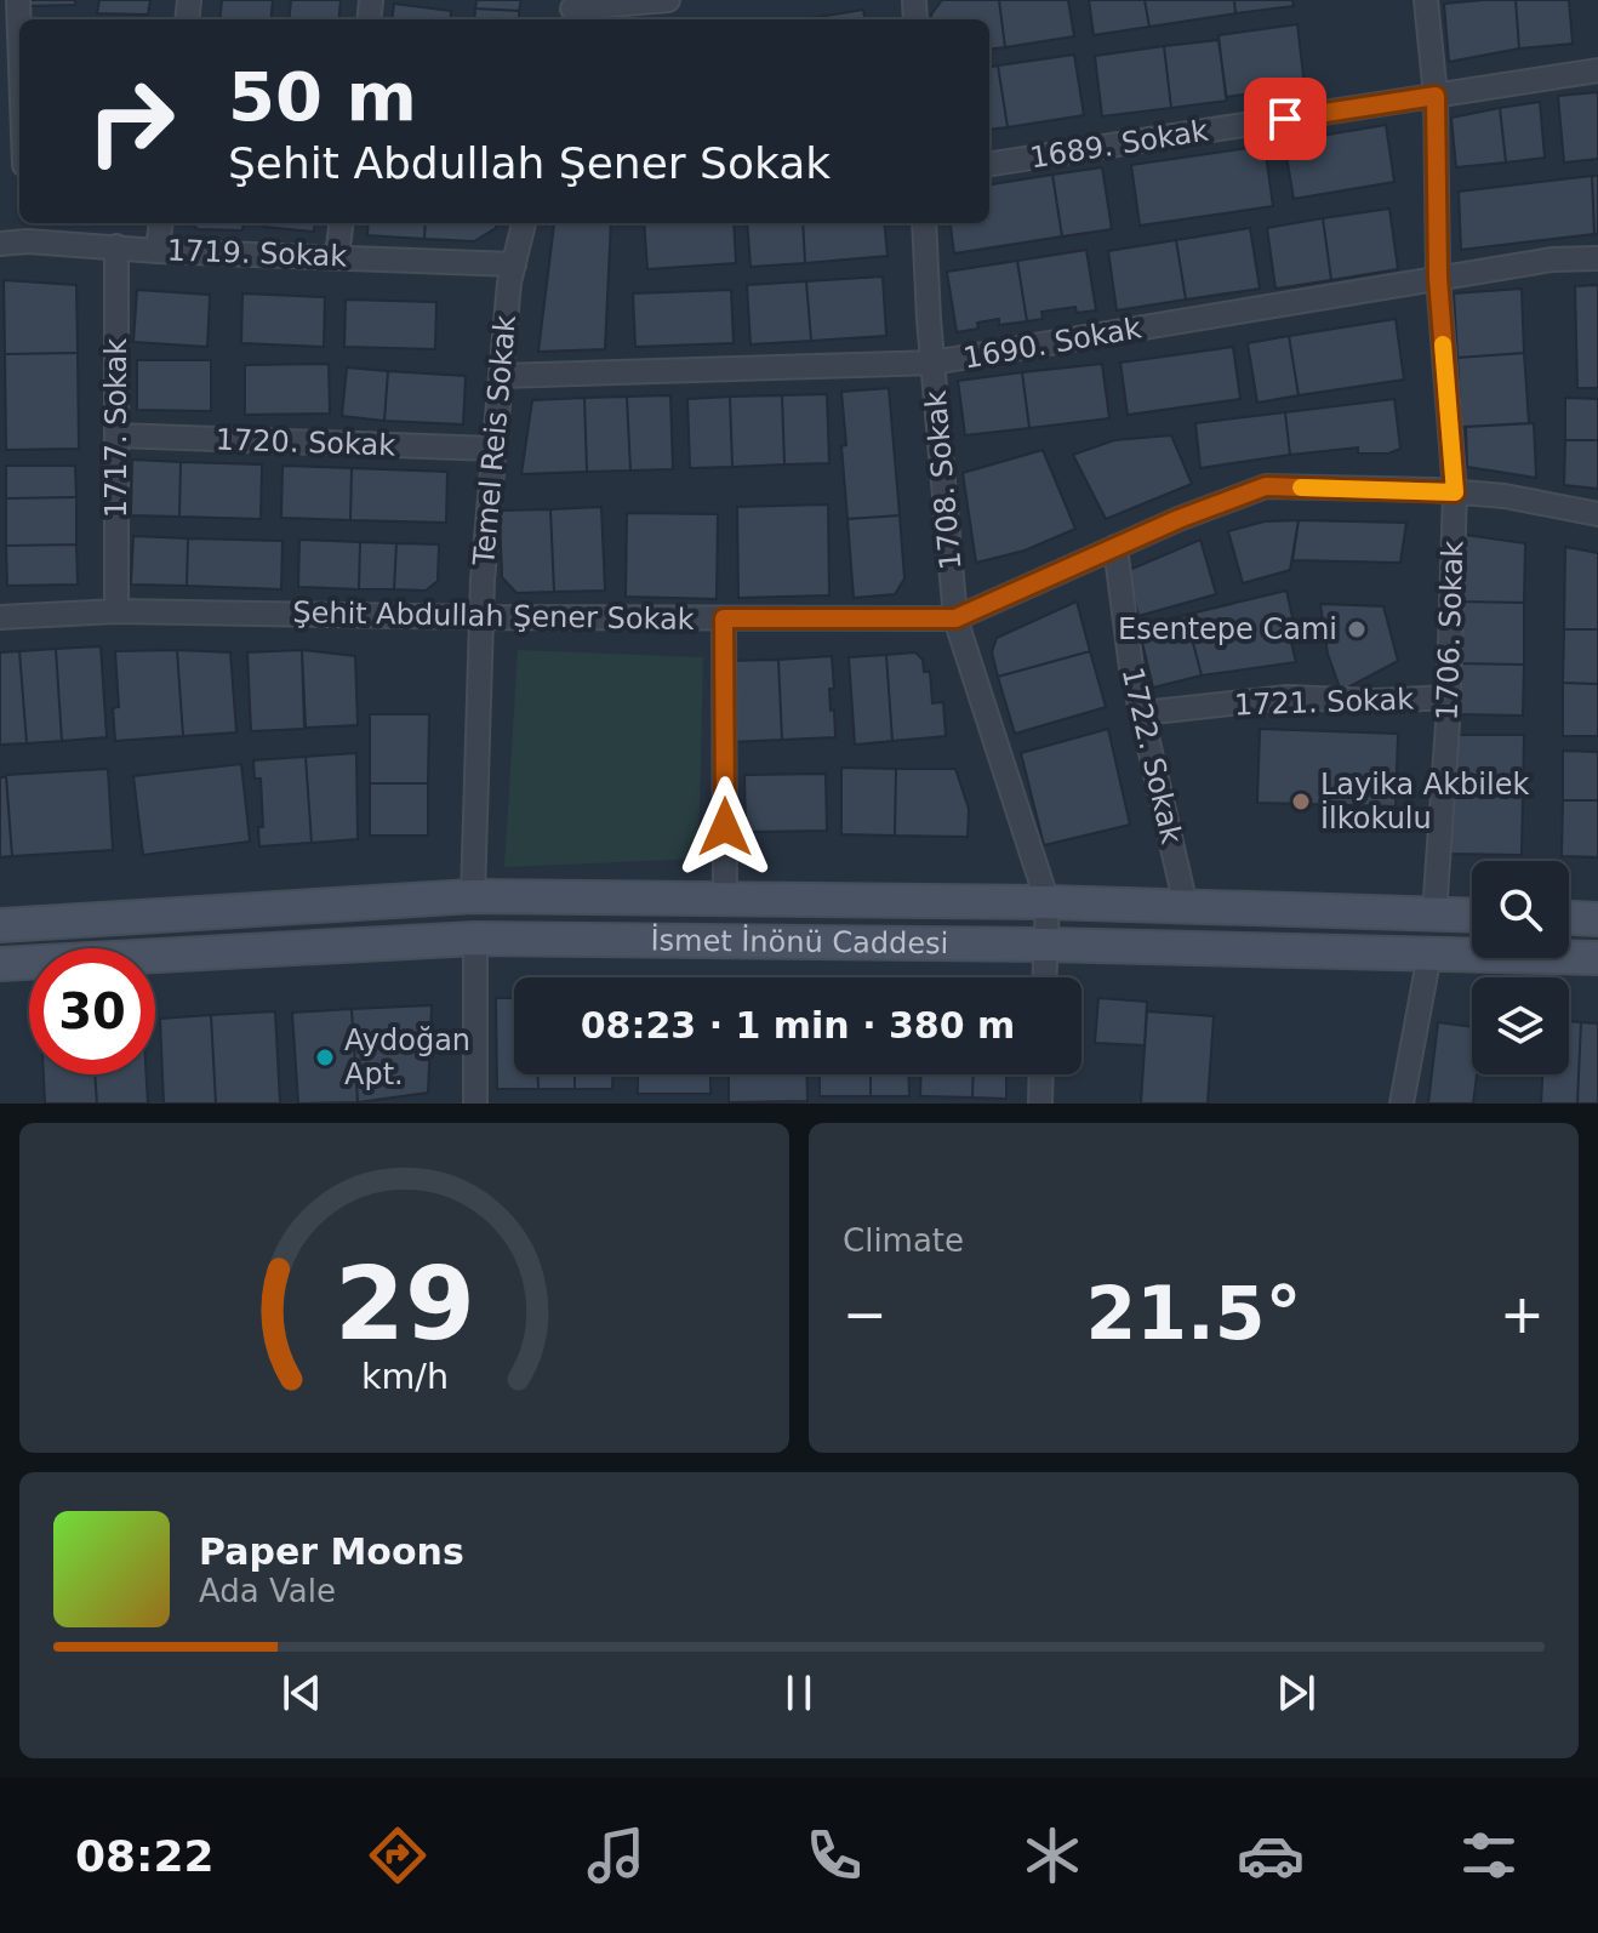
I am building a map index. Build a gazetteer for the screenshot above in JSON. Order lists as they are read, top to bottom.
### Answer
{
  "streets": {
    "main road": ["İsmet İnönü Caddesi"],
    "street": [
      "1689. Sokak",
      "1719. Sokak",
      "1690. Sokak",
      "1717. Sokak",
      "Temel Reis Sokak",
      "1720. Sokak",
      "1708. Sokak",
      "Şehit Abdullah Şener Sokak",
      "1706. Sokak",
      "1721. Sokak",
      "1722. Sokak"
    ]
  },
  "crossings": [
    ["1689. Sokak", "1706. Sokak"],
    ["1719. Sokak", "1717. Sokak"],
    ["1719. Sokak", "Temel Reis Sokak"],
    ["1690. Sokak", "Temel Reis Sokak"],
    ["1690. Sokak", "1708. Sokak"],
    ["1690. Sokak", "1706. Sokak"],
    ["1717. Sokak", "1720. Sokak"],
    ["1717. Sokak", "Şehit Abdullah Şener Sokak"],
    ["Temel Reis Sokak", "1720. Sokak"],
    ["Temel Reis Sokak", "Şehit Abdullah Şener Sokak"],
    ["Temel Reis Sokak", "İsmet İnönü Caddesi"],
    ["1708. Sokak", "Şehit Abdullah Şener Sokak"],
    ["1708. Sokak", "İsmet İnönü Caddesi"],
    ["Şehit Abdullah Şener Sokak", "1706. Sokak"],
    ["Şehit Abdullah Şener Sokak", "1722. Sokak"],
    ["1706. Sokak", "1721. Sokak"],
    ["1706. Sokak", "İsmet İnönü Caddesi"],
    ["1721. Sokak", "1722. Sokak"],
    ["1722. Sokak", "İsmet İnönü Caddesi"]
  ],
  "places": ["Esentepe Cami", "Layika Akbilek İlkokulu", "Aydoğan Apt."],
  "page": {
    "turn": ["50 m", "Şehit Abdullah Şener Sokak"],
    "limit": "30",
    "trip": "08:23 · 1 min · 380 m",
    "tile": "Climate",
    "heat": ["−", "21.5°", "+"],
    "song": ["Paper Moons", "Ada Vale"],
    "tabs": "08:22",
    "gauge": ["29", "km/h"]
  }
}
